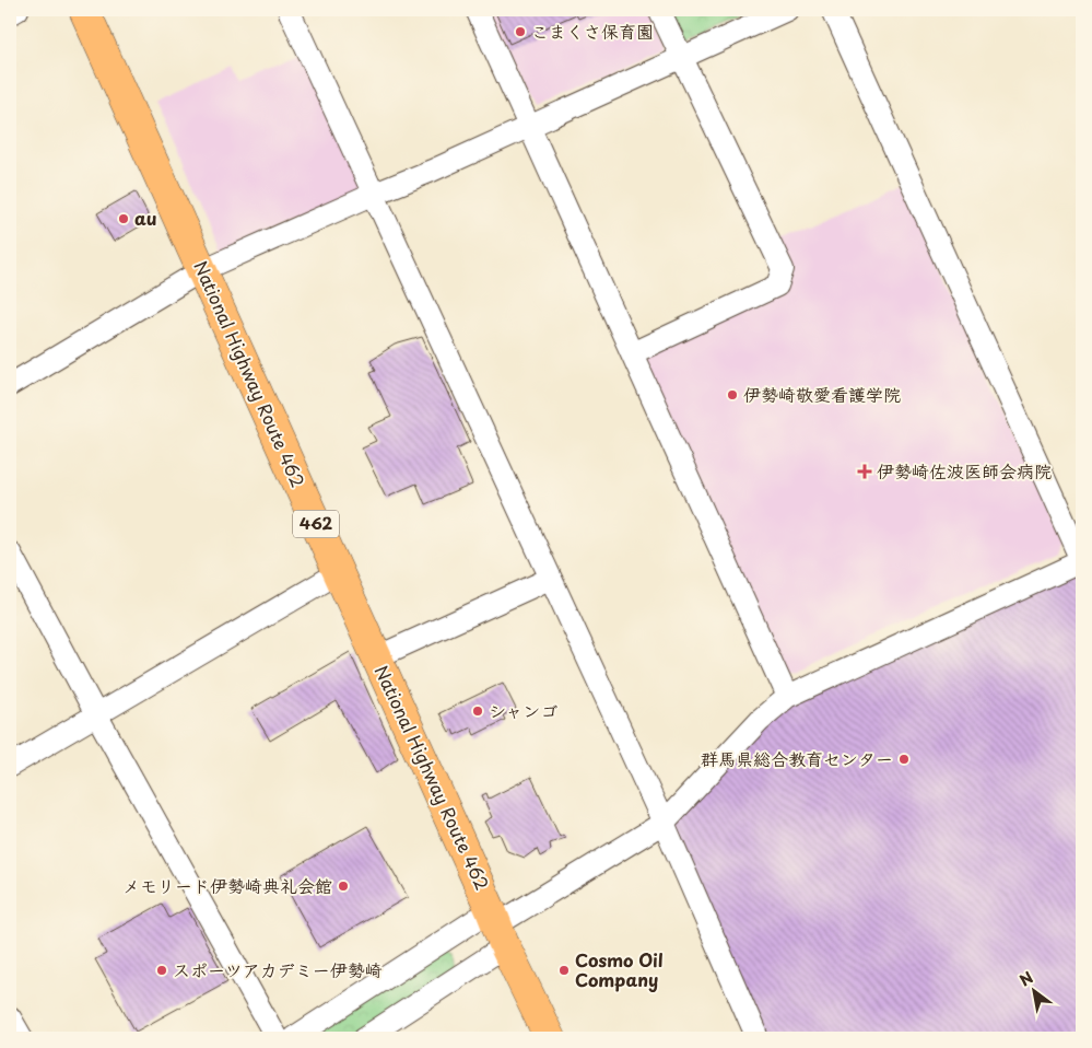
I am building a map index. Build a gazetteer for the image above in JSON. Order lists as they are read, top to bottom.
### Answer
{
  "streets": {
    "highway": ["National Highway Route 462", "462"]
  },
  "places": {
    "other": [
      "こまくさ保育園",
      "au",
      "伊勢崎敬愛看護学院",
      "シャンゴ",
      "群馬県総合教育センター",
      "メモリード伊勢崎典礼会館",
      "スポーツアカデミー伊勢崎",
      "Cosmo Oil Company"
    ],
    "health": ["伊勢崎佐波医師会病院"]
  },
  "north": "top left"
}
